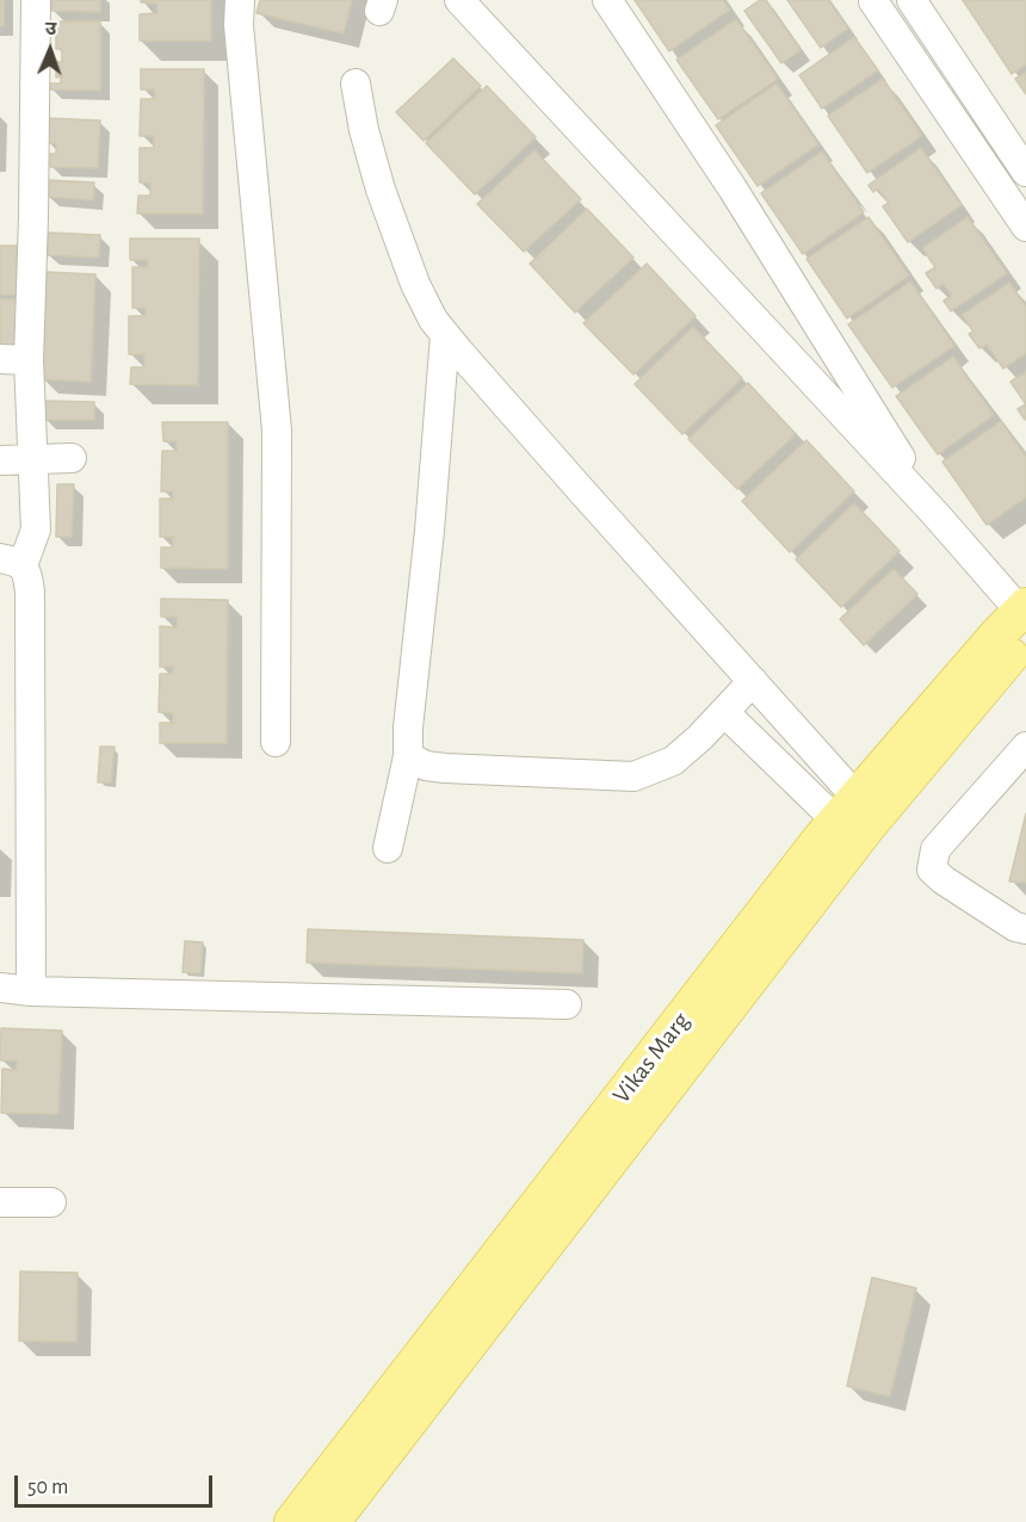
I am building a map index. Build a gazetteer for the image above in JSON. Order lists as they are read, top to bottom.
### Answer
{
  "streets": {
    "main road": ["Vikas Marg"]
  },
  "scale_bar": "50 m",
  "north": "top"
}
